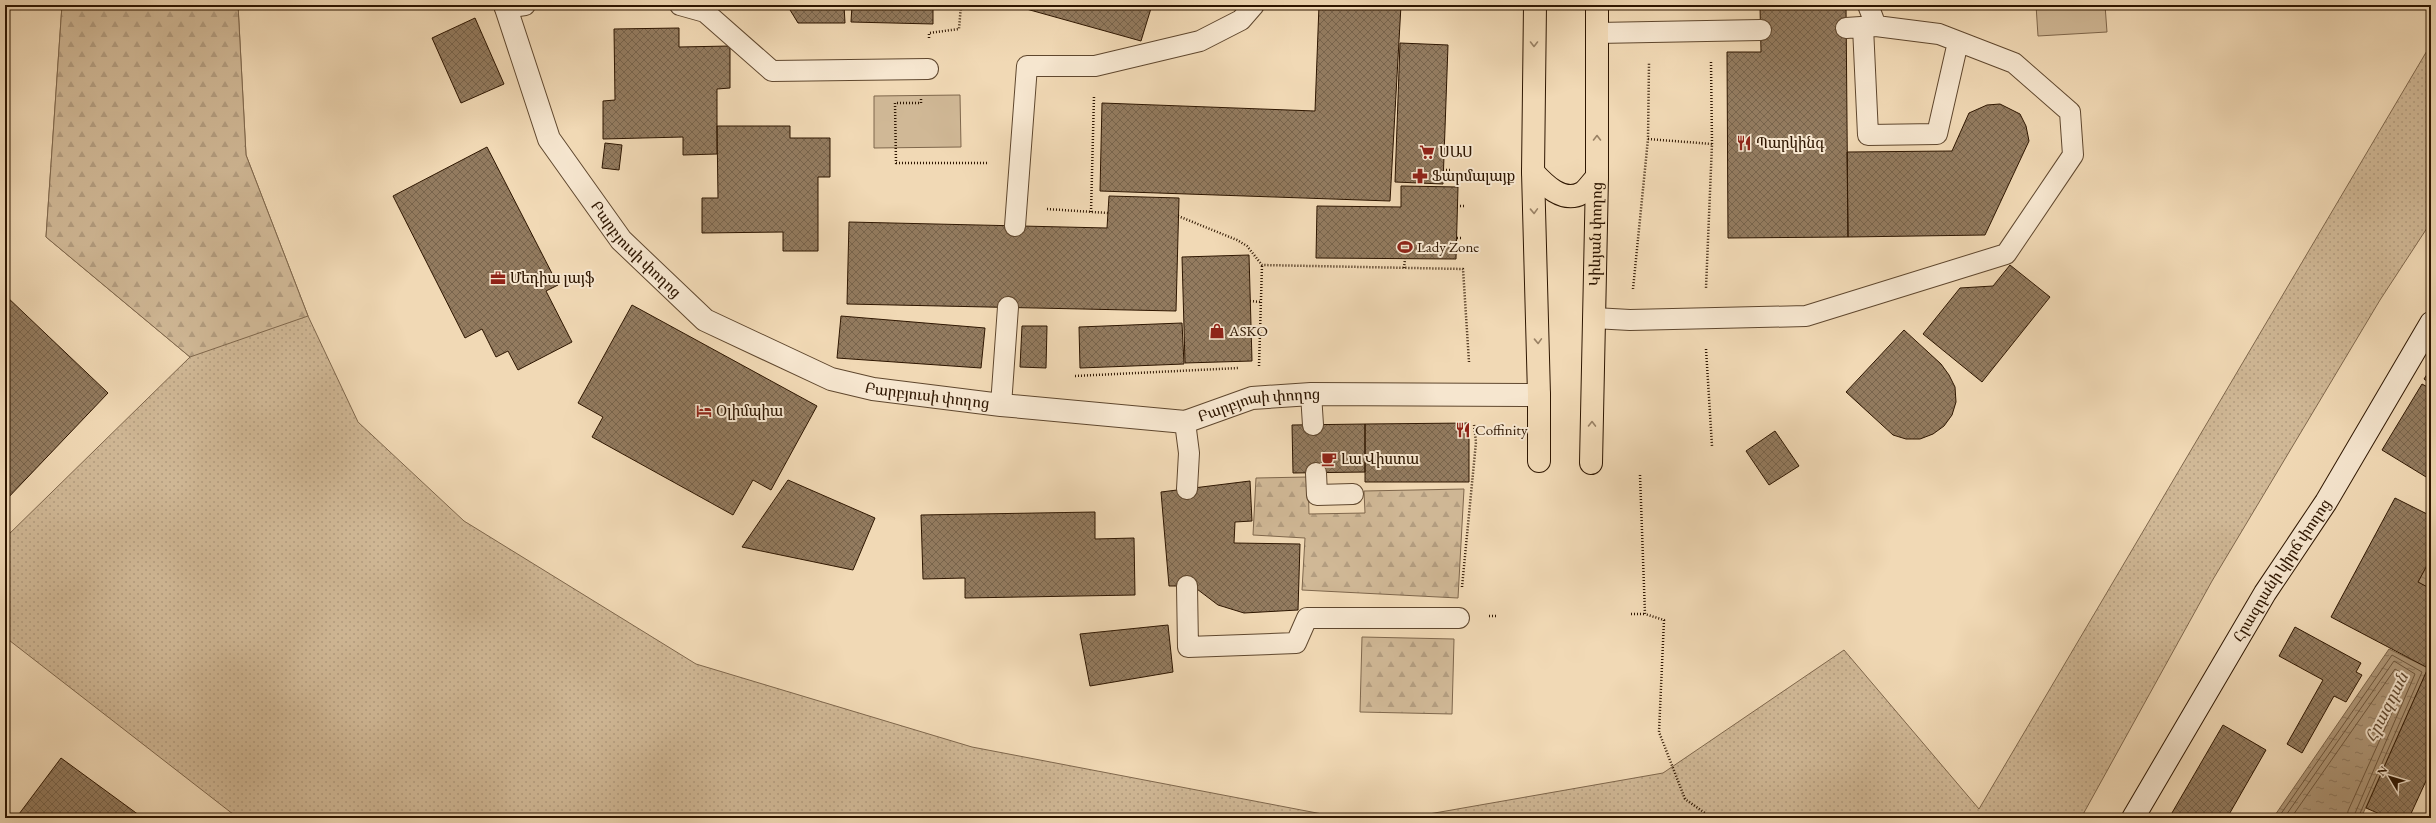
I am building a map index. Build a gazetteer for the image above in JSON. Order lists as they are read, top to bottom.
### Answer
{
  "streets": {
    "main road": ["Կիևյան փողոց"],
    "street": ["Բարբյուսի փողոց", "Հրազդանի կիրճ փողոց"]
  },
  "water": ["Հրազդան"],
  "places": {
    "restaurant": ["Պարկինգ", "Coffinity"],
    "supermarket": ["ՍԱՍ"],
    "pharmacy": ["Ֆարմալայք"],
    "sports": ["Lady Zone"],
    "office": ["Մեդիա լայֆ"],
    "shop": ["ASKO"],
    "hotel": ["Օլիմպիա"],
    "cafe": ["Լա Վիստա"]
  },
  "north": "top left"
}
